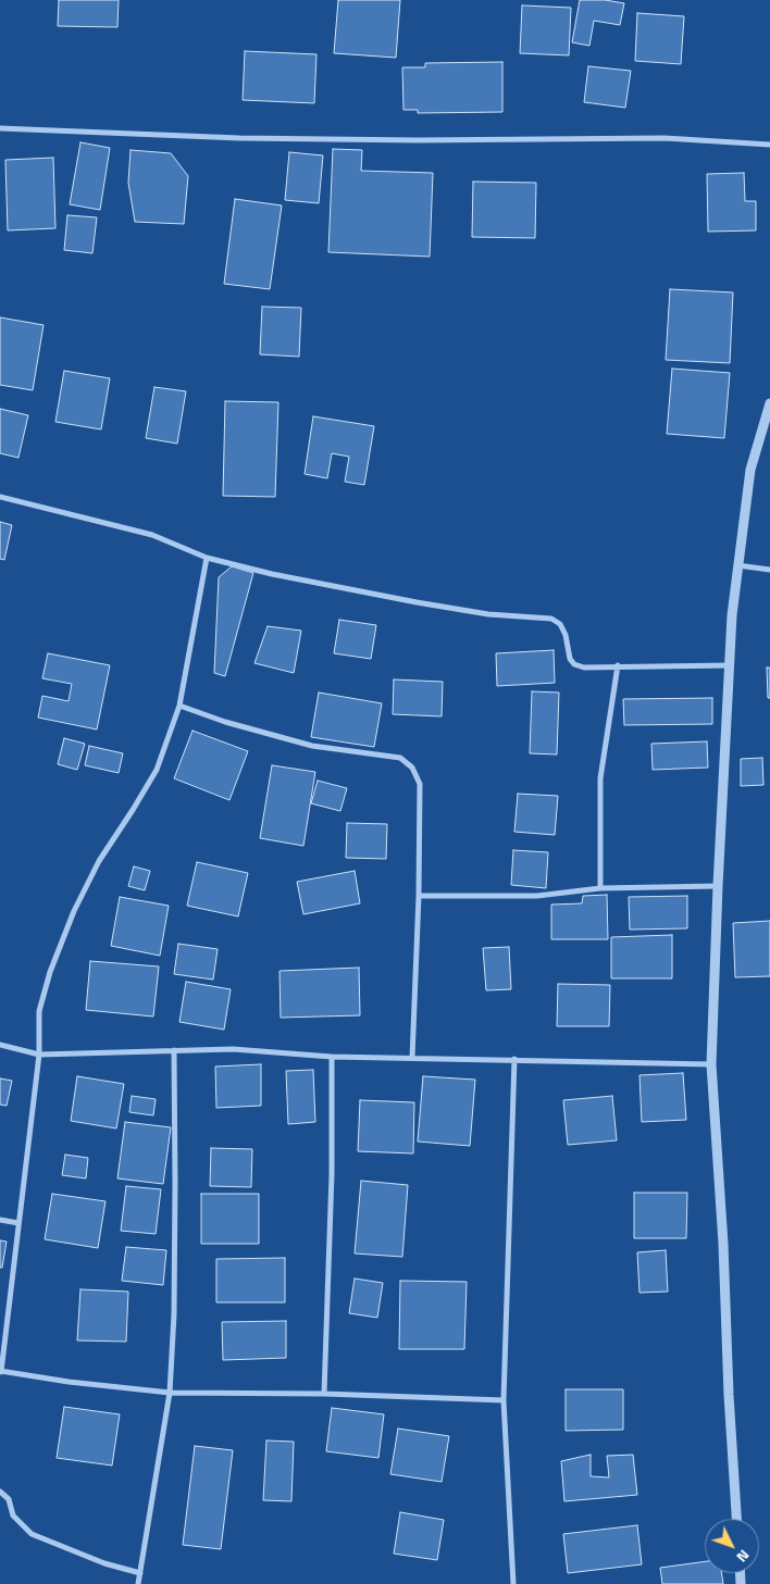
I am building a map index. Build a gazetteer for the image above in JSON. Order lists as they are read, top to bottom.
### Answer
{
  "north": "bottom right"
}
